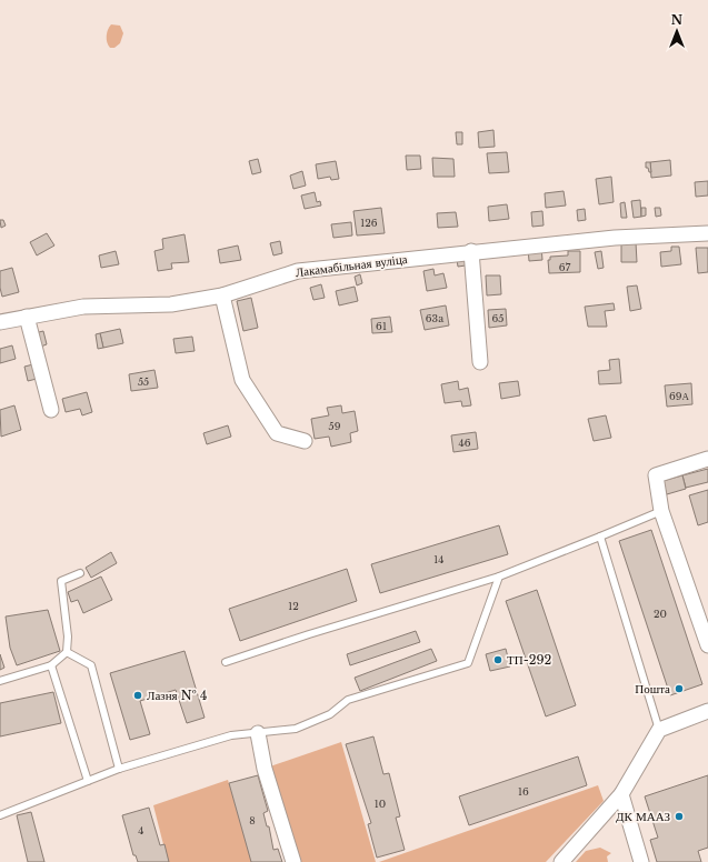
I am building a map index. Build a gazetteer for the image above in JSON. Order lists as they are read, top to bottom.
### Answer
{
  "streets": {
    "street": ["Лакамабільная вуліца"]
  },
  "places": [
    "ТП-292",
    "Пошта",
    "Лазня № 4",
    "ДК МААЗ"
  ],
  "house_numbers": [
    "126",
    "67",
    "63a",
    "65",
    "61",
    "55",
    "69А",
    "59",
    "46",
    "14",
    "12",
    "20",
    "16",
    "10",
    "8",
    "4"
  ],
  "north": "top"
}
